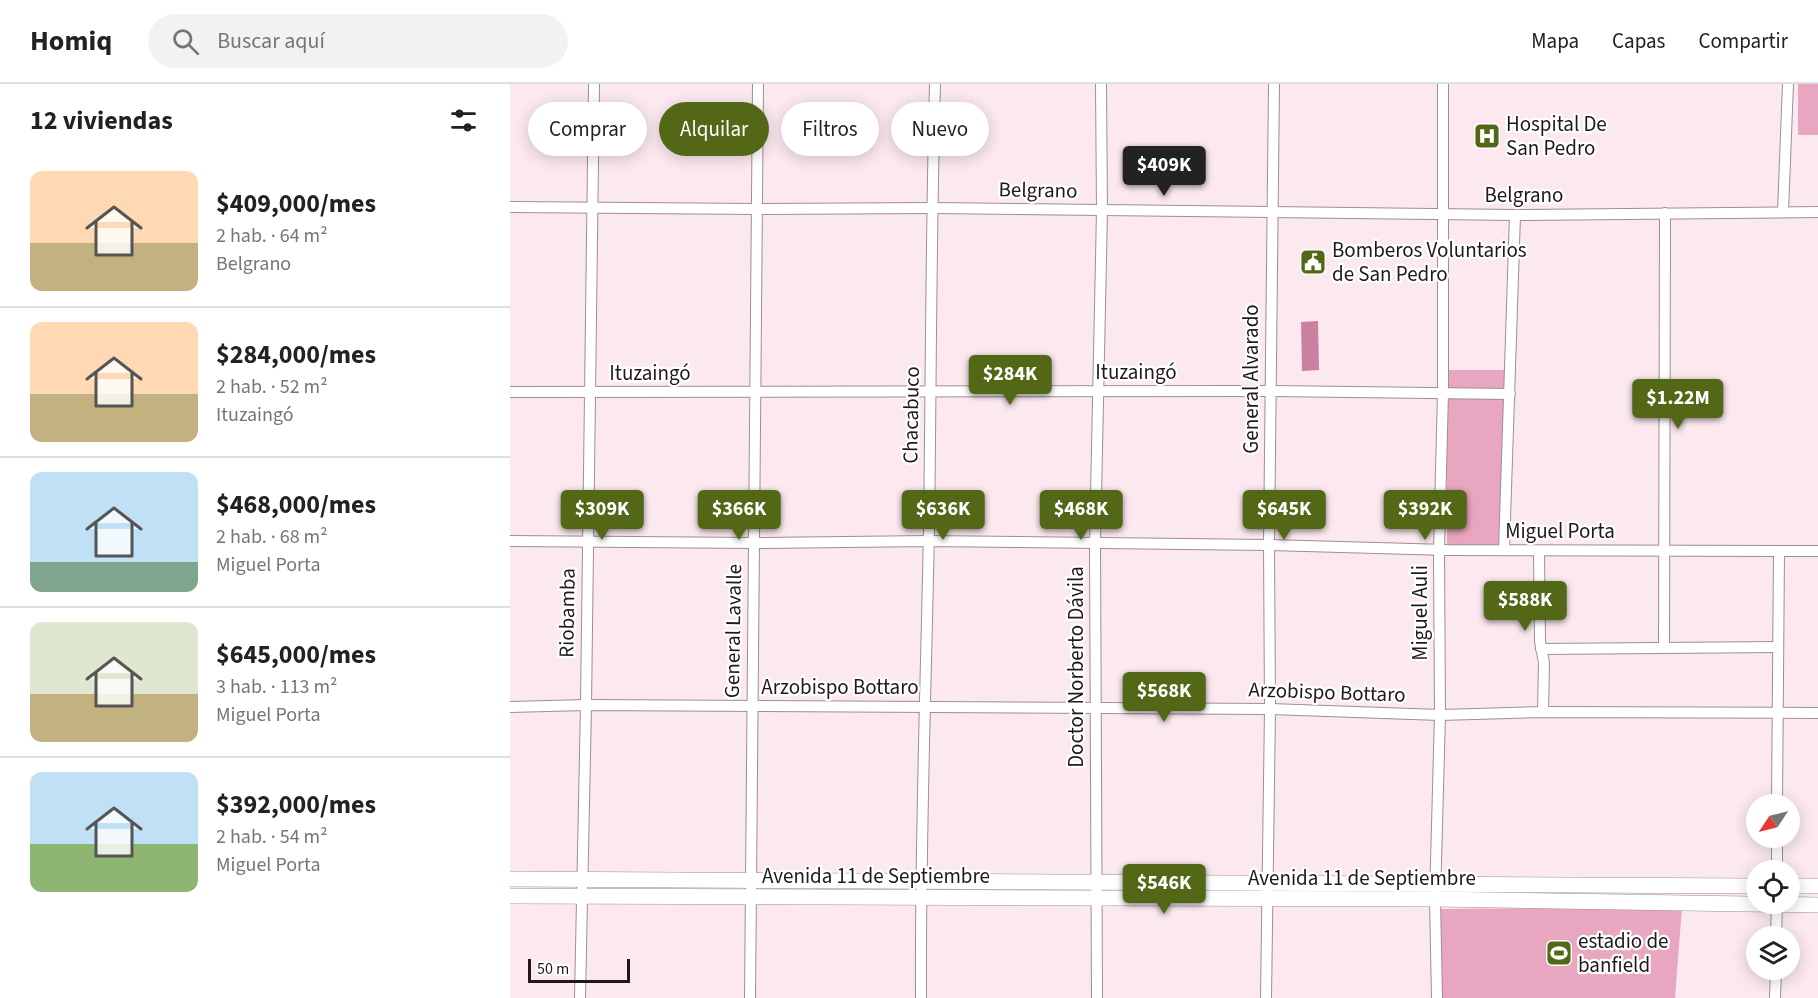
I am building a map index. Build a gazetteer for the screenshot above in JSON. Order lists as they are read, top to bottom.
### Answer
{
  "streets": {
    "main road": ["Avenida 11 de Septiembre"],
    "street": [
      "Belgrano",
      "Ituzaingó",
      "General Alvarado",
      "Chacabuco",
      "Miguel Porta",
      "Riobamba",
      "Miguel Auli",
      "General Lavalle",
      "Doctor Norberto Dávila",
      "Arzobispo Bottaro"
    ]
  },
  "crossings": [
    ["Belgrano", "General Alvarado"],
    ["Belgrano", "Chacabuco"],
    ["Belgrano", "Riobamba"],
    ["Belgrano", "Miguel Auli"],
    ["Belgrano", "General Lavalle"],
    ["Belgrano", "Doctor Norberto Dávila"],
    ["Ituzaingó", "General Alvarado"],
    ["Ituzaingó", "Chacabuco"],
    ["Ituzaingó", "Riobamba"],
    ["Ituzaingó", "Miguel Auli"],
    ["Ituzaingó", "General Lavalle"],
    ["Ituzaingó", "Doctor Norberto Dávila"],
    ["General Alvarado", "Miguel Porta"],
    ["General Alvarado", "Arzobispo Bottaro"],
    ["General Alvarado", "Avenida 11 de Septiembre"],
    ["Chacabuco", "Miguel Porta"],
    ["Chacabuco", "Arzobispo Bottaro"],
    ["Chacabuco", "Avenida 11 de Septiembre"],
    ["Miguel Porta", "Riobamba"],
    ["Miguel Porta", "Miguel Auli"],
    ["Miguel Porta", "General Lavalle"],
    ["Miguel Porta", "Doctor Norberto Dávila"],
    ["Riobamba", "Arzobispo Bottaro"],
    ["Riobamba", "Avenida 11 de Septiembre"],
    ["Miguel Auli", "Arzobispo Bottaro"],
    ["Miguel Auli", "Avenida 11 de Septiembre"],
    ["General Lavalle", "Arzobispo Bottaro"],
    ["General Lavalle", "Avenida 11 de Septiembre"],
    ["Doctor Norberto Dávila", "Arzobispo Bottaro"],
    ["Doctor Norberto Dávila", "Avenida 11 de Septiembre"]
  ],
  "places": {
    "hospital": ["Hospital De San Pedro"],
    "public building": ["Bomberos Voluntarios de San Pedro"],
    "sports": ["estadio de banfield"]
  },
  "scale_bar": "50 m",
  "north": "bottom left",
  "page": {
    "header": "Homiq",
    "search": "Buscar aquí",
    "nav": ["Mapa", "Capas", "Compartir"],
    "heading": "12 viviendas",
    "chip": [
      "Comprar",
      "Alquilar",
      "Filtros",
      "Nuevo"
    ],
    "price": [
      "$409K",
      "$284K",
      "$1.22M",
      "$309K",
      "$366K",
      "$636K",
      "$468K",
      "$645K",
      "$392K",
      "$588K",
      "$568K",
      "$546K"
    ],
    "list": [
      {
        "name": "$409,000/mes",
        "note": "2 hab. · 64 m² · Belgrano"
      },
      {
        "name": "$284,000/mes",
        "note": "2 hab. · 52 m² · Ituzaingó"
      },
      {
        "name": "$468,000/mes",
        "note": "2 hab. · 68 m² · Miguel Porta"
      },
      {
        "name": "$645,000/mes",
        "note": "3 hab. · 113 m² · Miguel Porta"
      },
      {
        "name": "$392,000/mes",
        "note": "2 hab. · 54 m² · Miguel Porta"
      }
    ],
    "scale": "50 m"
  }
}
